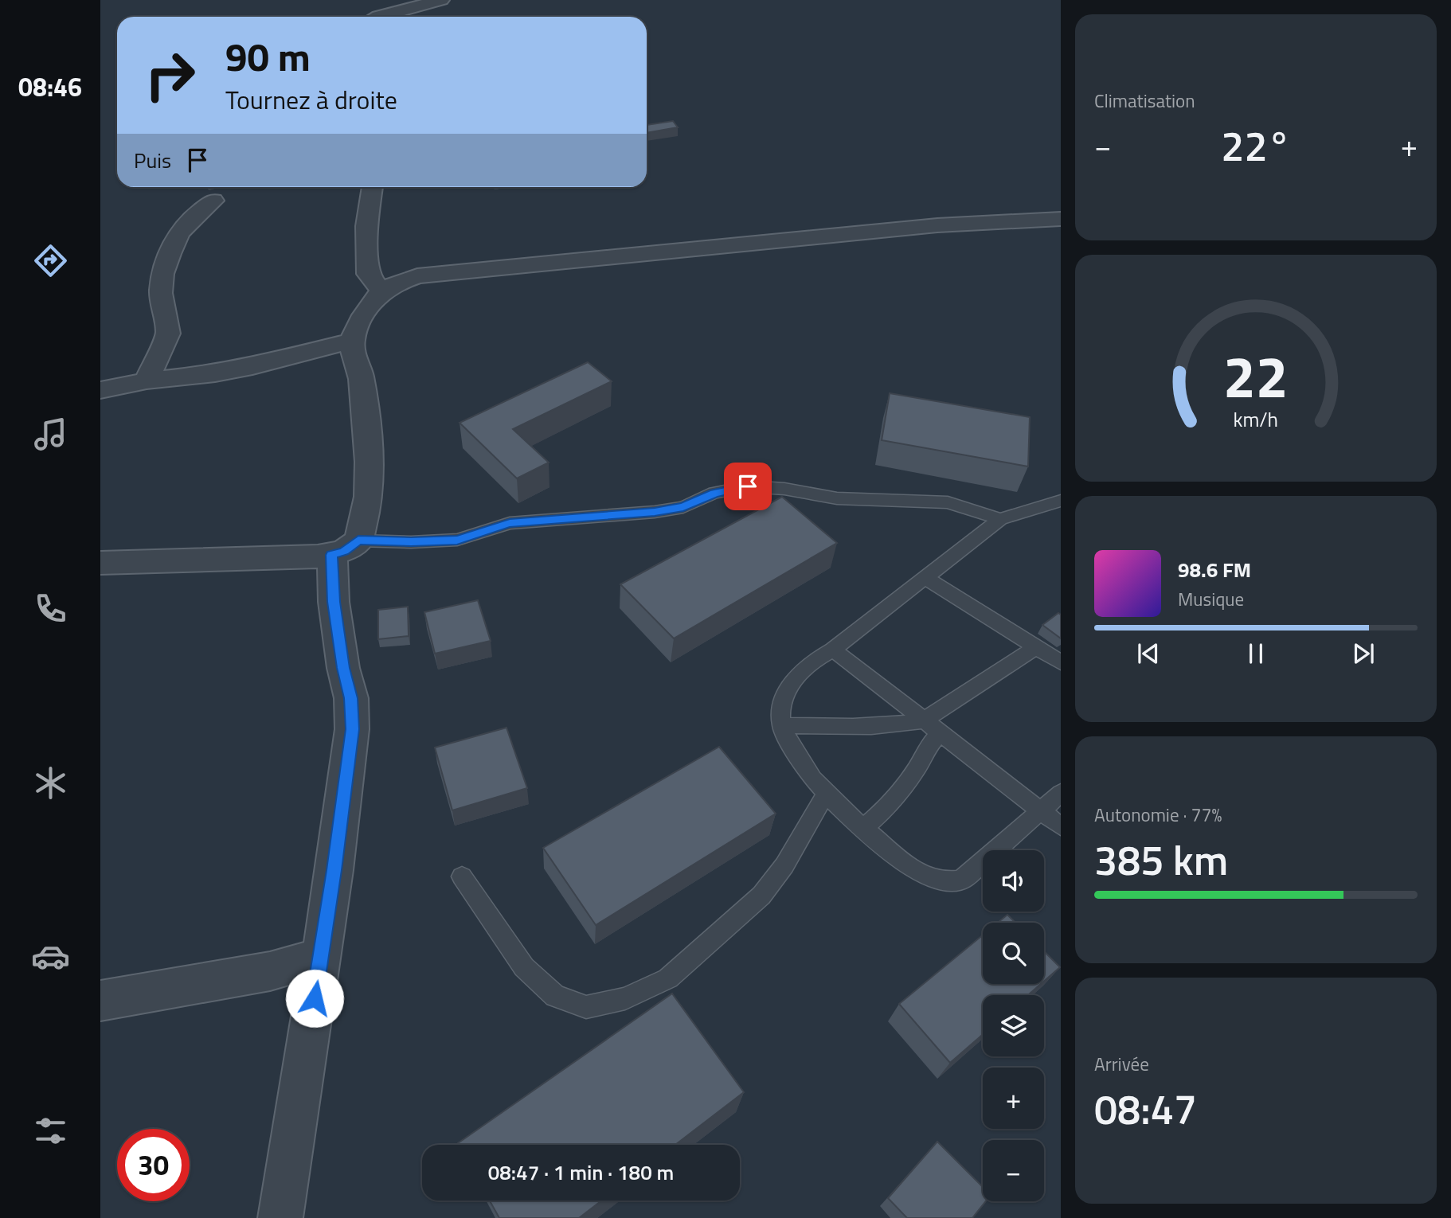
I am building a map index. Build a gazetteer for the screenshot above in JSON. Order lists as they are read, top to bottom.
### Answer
{
  "page": {
    "tabs": "08:46",
    "tile": [
      "Climatisation",
      ["Autonomie · 77%", "385 km"],
      ["Arrivée", "08:47"]
    ],
    "turn": ["90 m", "Tournez à droite"],
    "heat": ["−", "22°", "+"],
    "then": "Puis",
    "song": ["98.6 FM", "Musique"],
    "map_buttons": ["+", "−"],
    "limit": "30",
    "trip": "08:47 · 1 min · 180 m",
    "gauge": ["22", "km/h"]
  }
}
